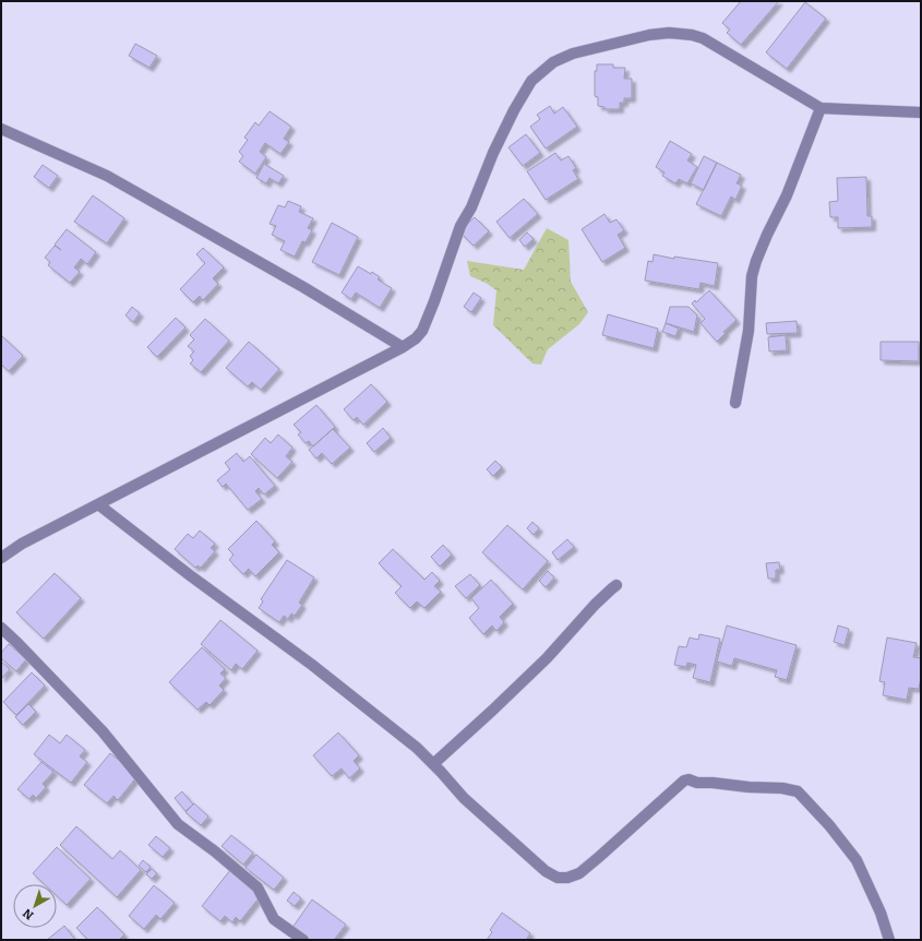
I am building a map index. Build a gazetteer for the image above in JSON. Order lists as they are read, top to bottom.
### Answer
{
  "north": "bottom left"
}
